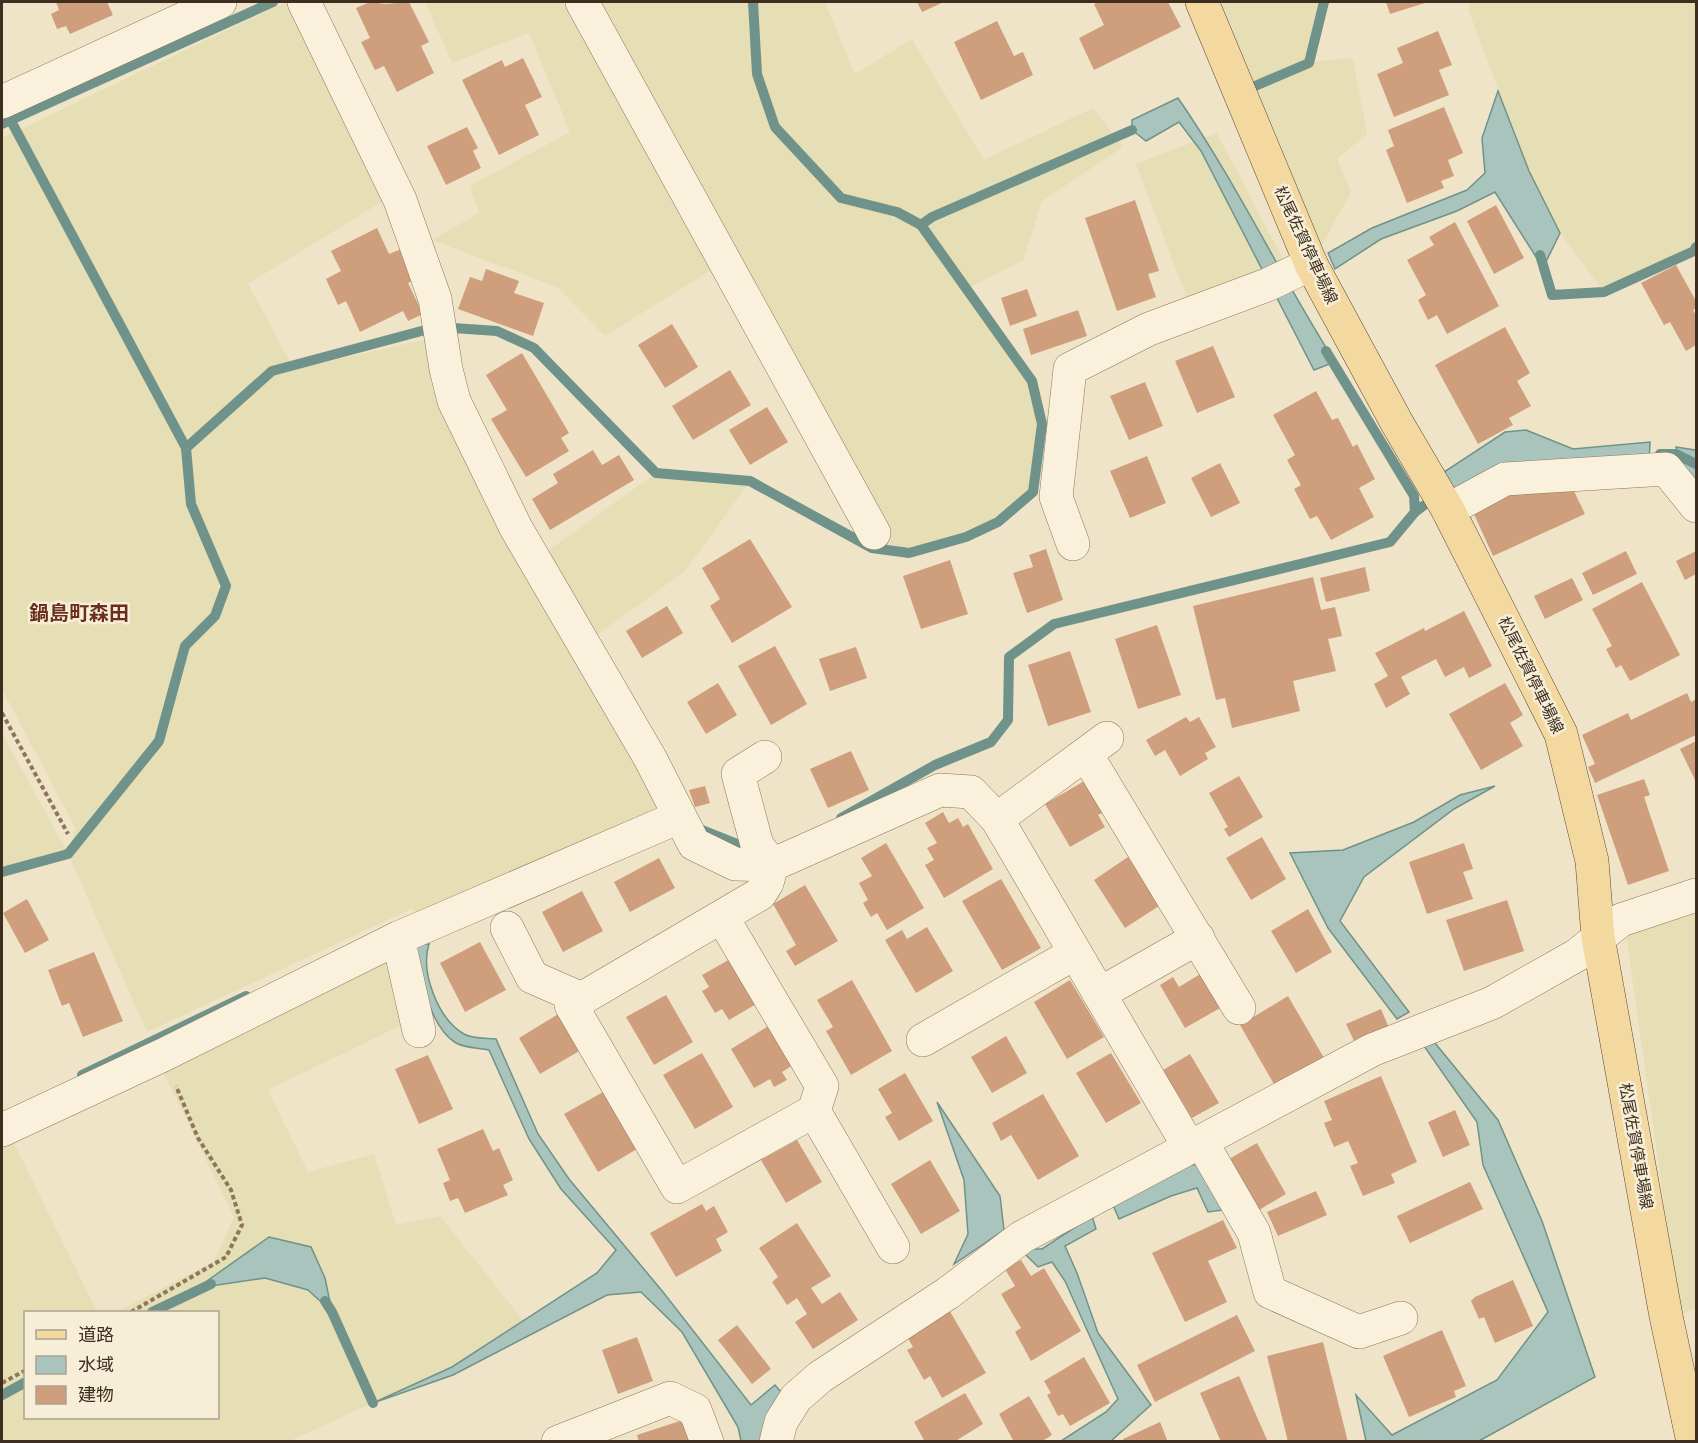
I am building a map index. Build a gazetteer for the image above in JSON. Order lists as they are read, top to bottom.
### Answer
{
  "streets": {
    "main road": ["松尾佐賀停車場線"]
  },
  "districts": ["鍋島町森田"],
  "legend": ["道路", "水域", "建物"]
}
